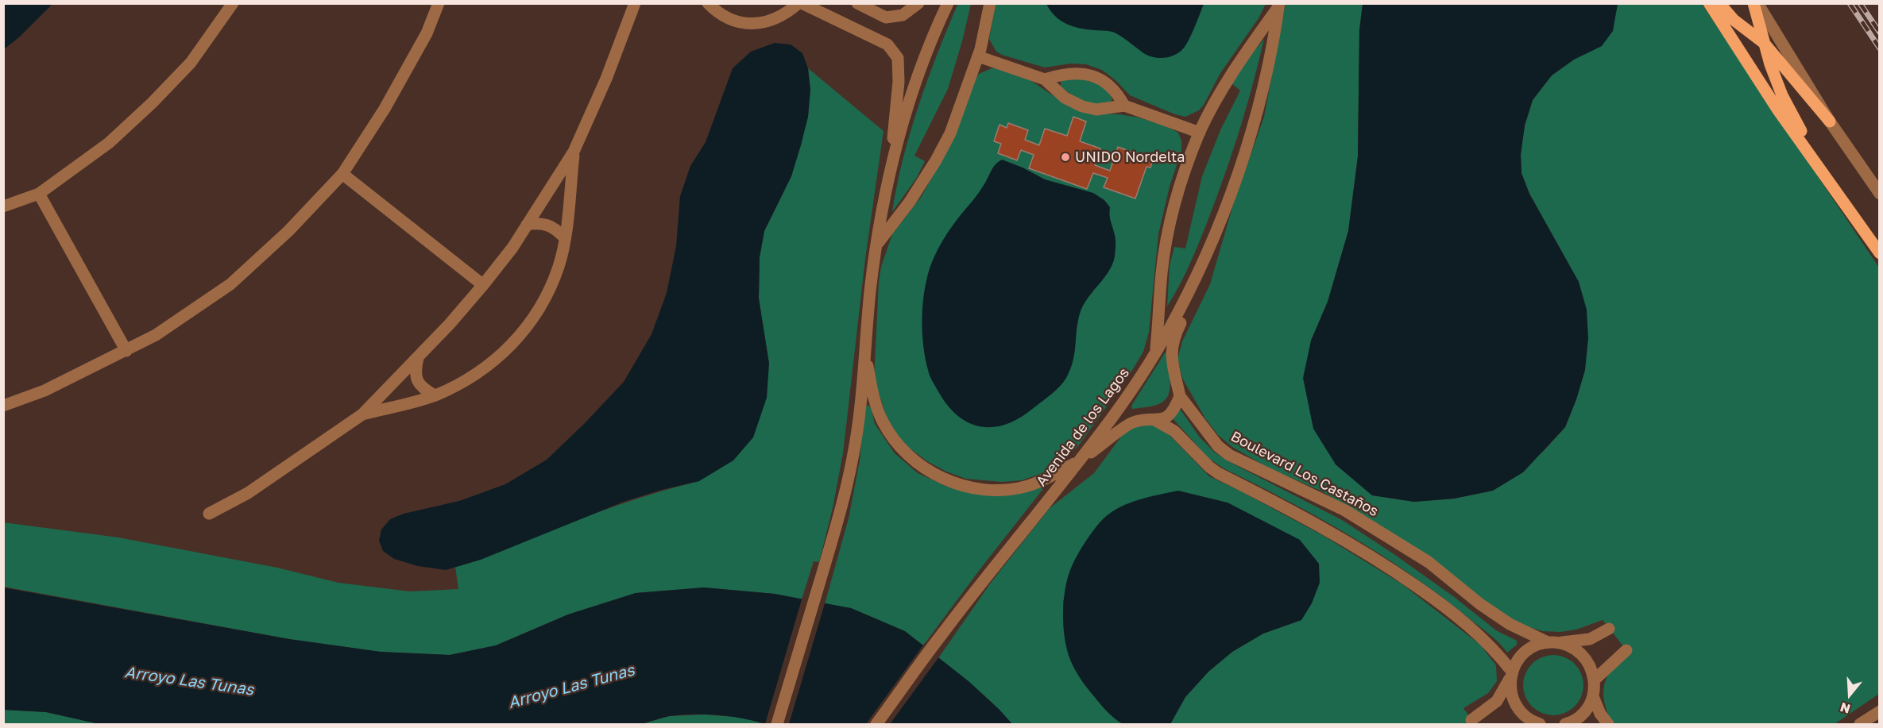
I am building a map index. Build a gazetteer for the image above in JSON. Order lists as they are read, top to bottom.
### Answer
{
  "streets": {
    "street": ["Avenida de los Lagos", "Boulevard Los Castaños"]
  },
  "crossings": [
    ["Avenida de los Lagos", "Boulevard Los Castaños"]
  ],
  "water": ["Arroyo Las Tunas"],
  "places": ["UNIDO Nordelta"],
  "north": "bottom"
}
